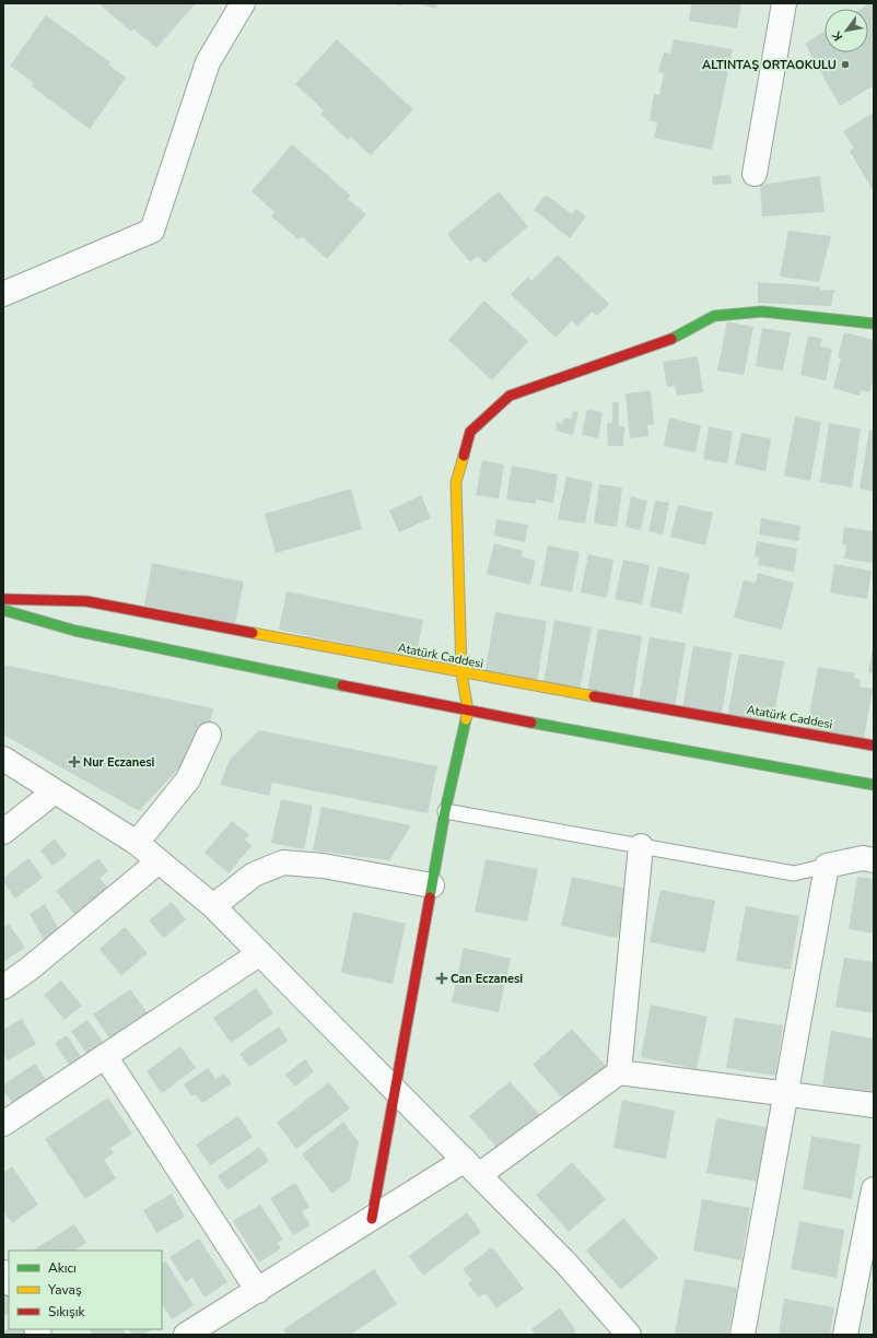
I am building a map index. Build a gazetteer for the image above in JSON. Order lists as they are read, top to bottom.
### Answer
{
  "streets": {
    "main road": ["Atatürk Caddesi"]
  },
  "places": {
    "other": ["ALTINTAŞ ORTAOKULU"],
    "health": ["Nur Eczanesi", "Can Eczanesi"]
  },
  "legend": ["Akıcı", "Yavaş", "Sıkışık"],
  "north": "bottom left"
}
